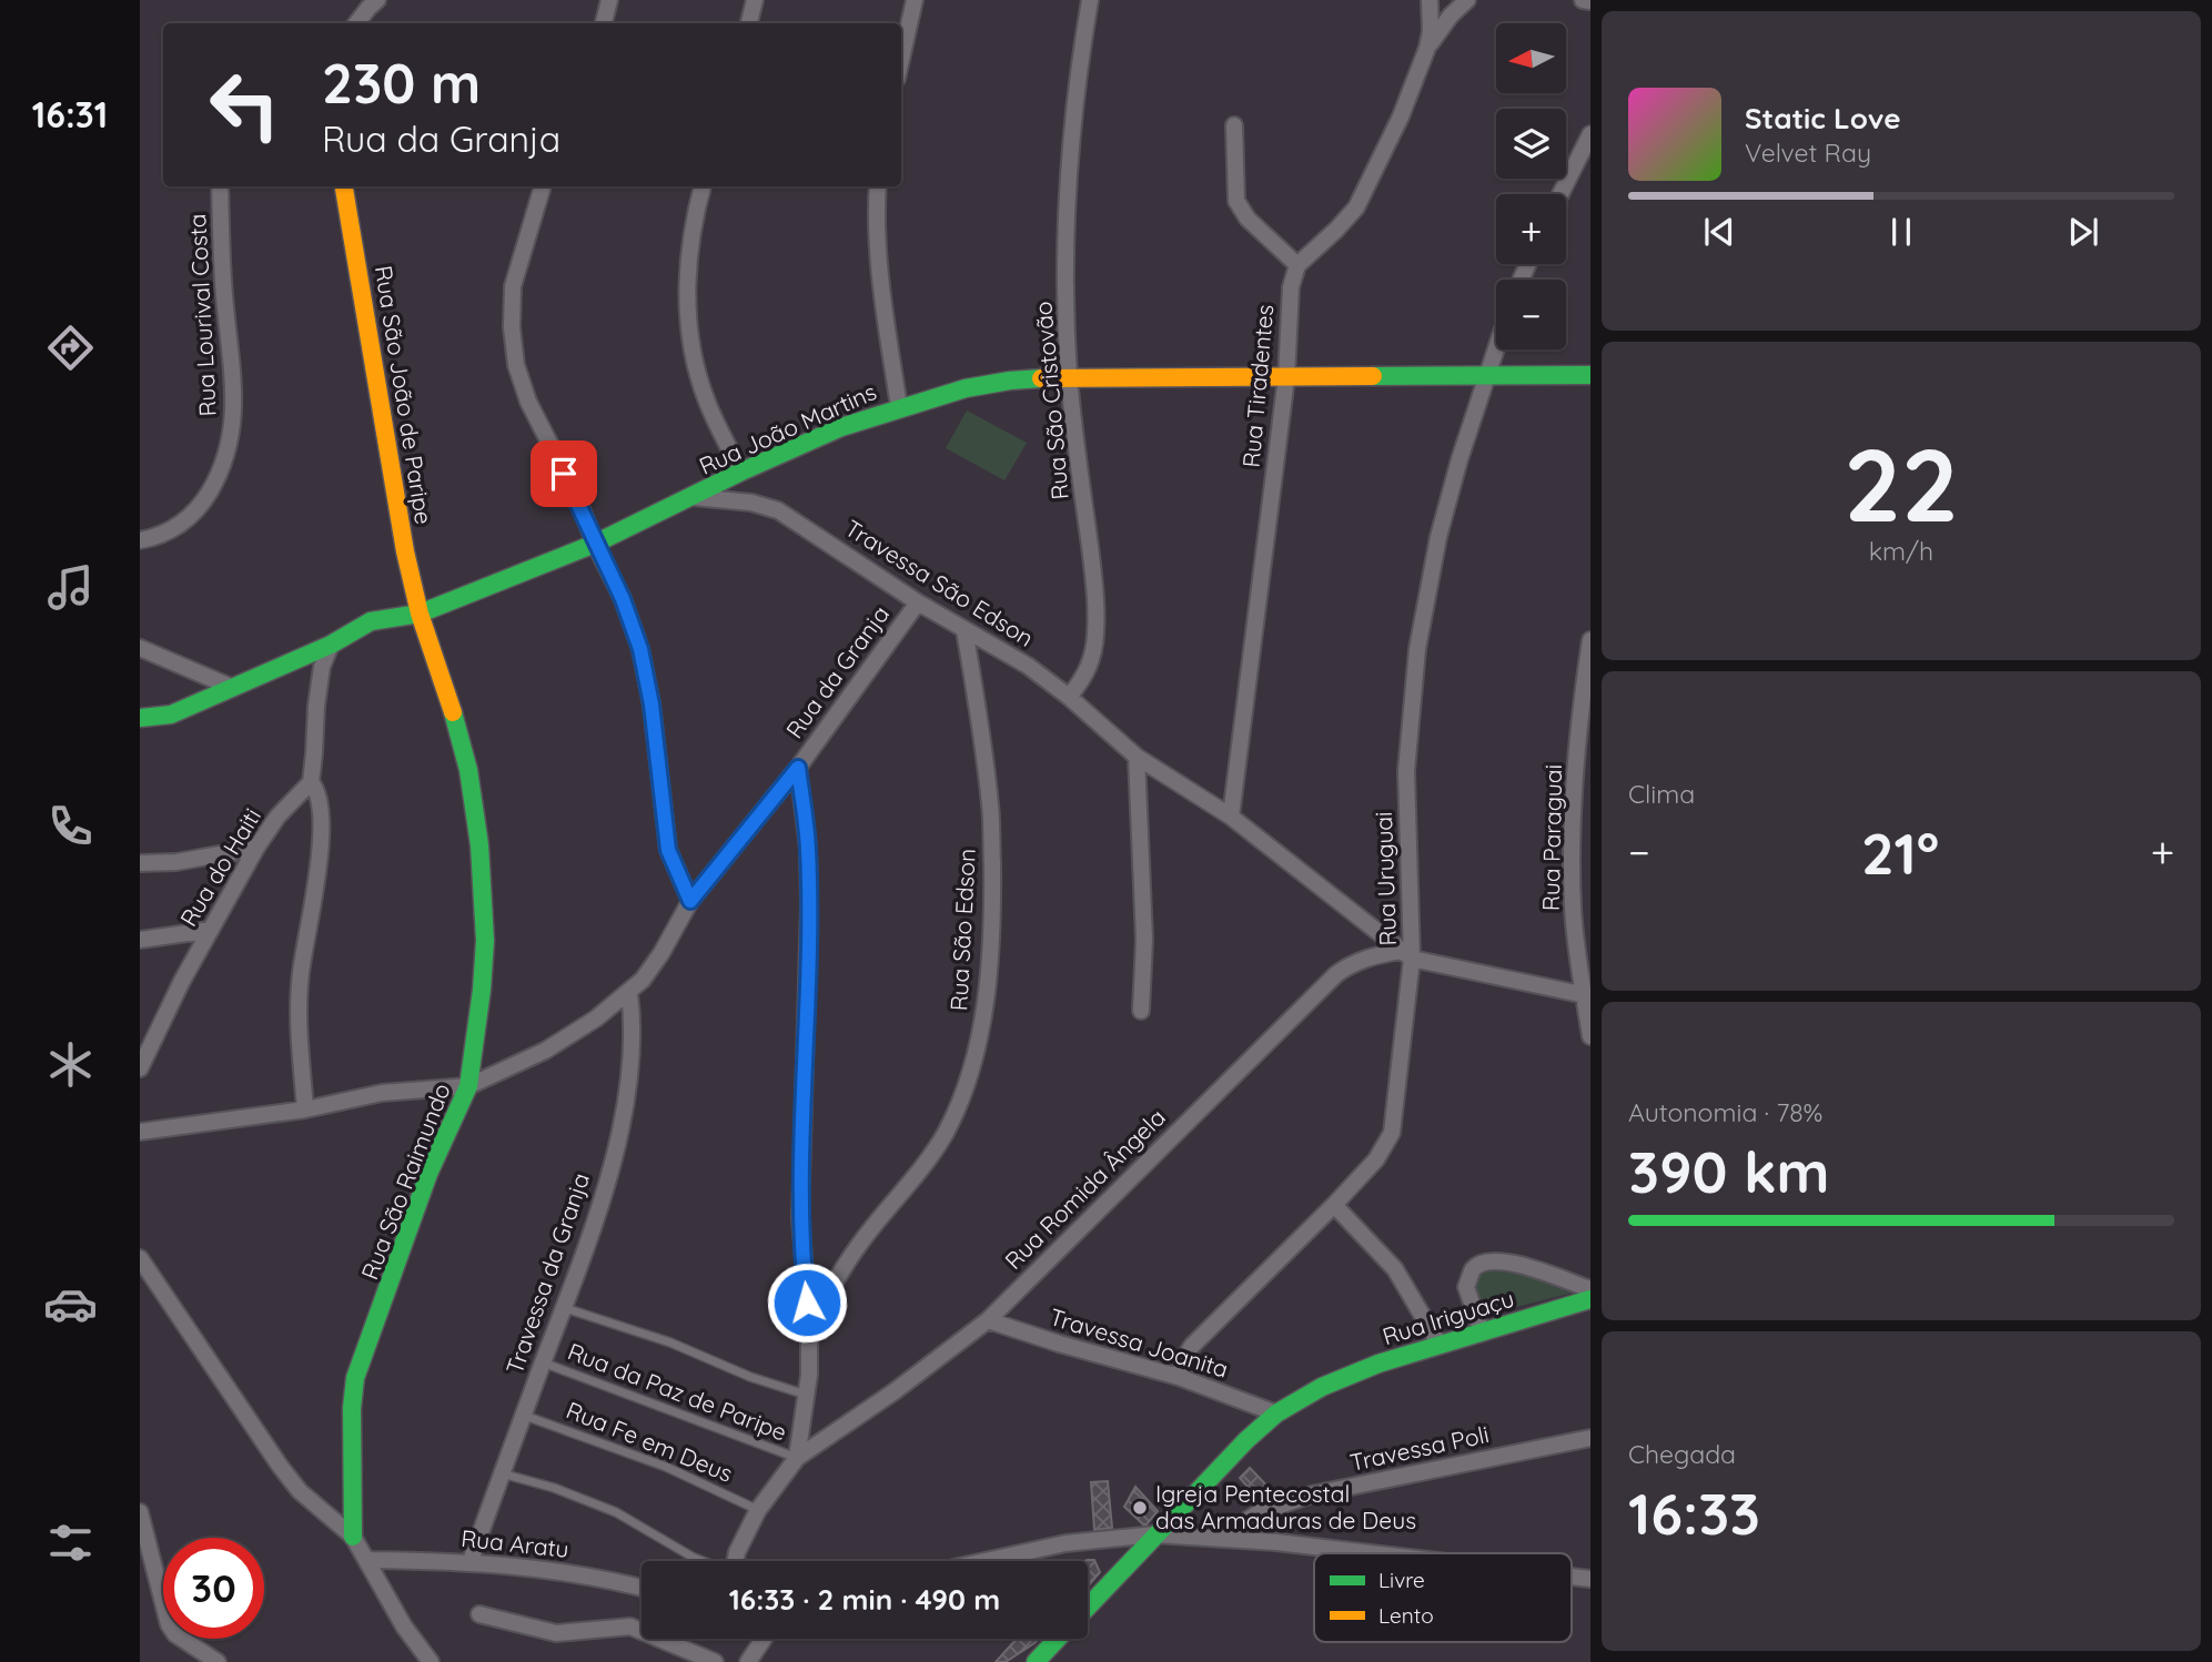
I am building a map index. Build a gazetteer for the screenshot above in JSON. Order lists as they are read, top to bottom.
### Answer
{
  "streets": {
    "street": [
      "Rua Lourival Costa",
      "Rua Tiradentes",
      "Rua São João de Paripe",
      "Rua São Cristovão",
      "Rua João Martins",
      "Travessa São Edson",
      "Rua da Granja",
      "Rua Paraguai",
      "Rua do Haiti",
      "Rua Uruguai",
      "Rua São Edson",
      "Rua São Raimundo",
      "Rua Romida Ângela",
      "Travessa da Granja",
      "Rua Iriguaçu",
      "Travessa Joanita",
      "Travessa Poli",
      "Rua Aratu"
    ],
    "lane": ["Rua da Paz de Paripe", "Rua Fe em Deus"]
  },
  "crossings": [
    ["Rua Tiradentes", "Rua João Martins"],
    ["Rua Tiradentes", "Travessa São Edson"],
    ["Rua São João de Paripe", "Rua João Martins"],
    ["Rua São João de Paripe", "Rua São Raimundo"],
    ["Rua São Cristovão", "Rua João Martins"],
    ["Rua São Cristovão", "Travessa São Edson"],
    ["Rua João Martins", "Travessa São Edson"],
    ["Rua João Martins", "Rua Uruguai"],
    ["Rua João Martins", "Rua São Raimundo"],
    ["Travessa São Edson", "Rua da Granja"],
    ["Travessa São Edson", "Rua Uruguai"],
    ["Travessa São Edson", "Rua São Edson"],
    ["Travessa São Edson", "Rua Romida Ângela"],
    ["Rua da Granja", "Rua São Raimundo"],
    ["Rua da Granja", "Travessa da Granja"],
    ["Rua Uruguai", "Rua Romida Ângela"],
    ["Rua Uruguai", "Travessa Joanita"],
    ["Rua Romida Ângela", "Travessa Joanita"],
    ["Rua Romida Ângela", "Rua da Paz de Paripe"],
    ["Travessa da Granja", "Rua da Paz de Paripe"],
    ["Travessa da Granja", "Rua Fe em Deus"],
    ["Travessa da Granja", "Rua Aratu"],
    ["Rua Iriguaçu", "Travessa Joanita"]
  ],
  "places": ["Igreja Pentecostal das Armaduras de Deus"],
  "legend": ["Livre", "Lento"],
  "north": "left",
  "page": {
    "tabs": "16:31",
    "map_buttons": ["+", "−"],
    "turn": ["230 m", "Rua da Granja"],
    "song": ["Static Love", "Velvet Ray"],
    "tile": [
      ["22", "km/h"],
      "Clima",
      ["Autonomia · 78%", "390 km"],
      ["Chegada", "16:33"]
    ],
    "heat": ["−", "21°", "+"],
    "limit": "30",
    "trip": "16:33 · 2 min · 490 m"
  }
}
